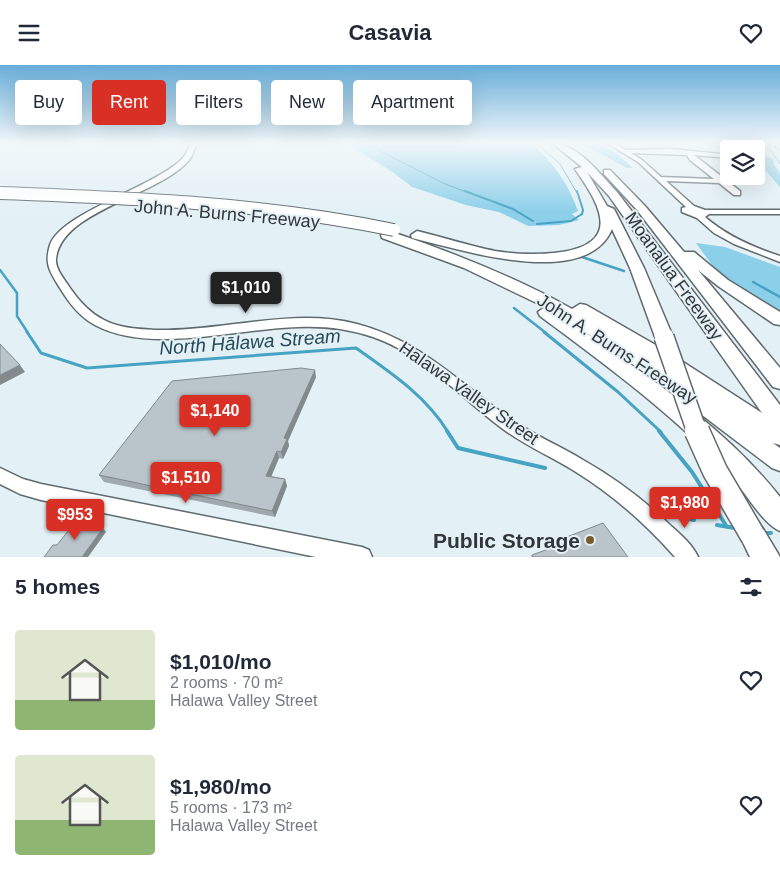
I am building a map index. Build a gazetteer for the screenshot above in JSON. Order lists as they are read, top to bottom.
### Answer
{
  "streets": {
    "highway": ["John A. Burns Freeway", "Moanalua Freeway"],
    "street": ["Halawa Valley Street"]
  },
  "water": ["North Hālawa Stream"],
  "places": ["Public Storage"],
  "page": {
    "header": "Casavia",
    "chip": [
      "Buy",
      "Rent",
      "Filters",
      "New",
      "Apartment"
    ],
    "price": [
      "$1,010",
      "$1,140",
      "$1,510",
      "$1,980",
      "$953"
    ],
    "heading": "5 homes",
    "list": [
      {
        "name": "$1,010/mo",
        "note": "2 rooms · 70 m² · Halawa Valley Street"
      },
      {
        "name": "$1,980/mo",
        "note": "5 rooms · 173 m² · Halawa Valley Street"
      }
    ]
  }
}
